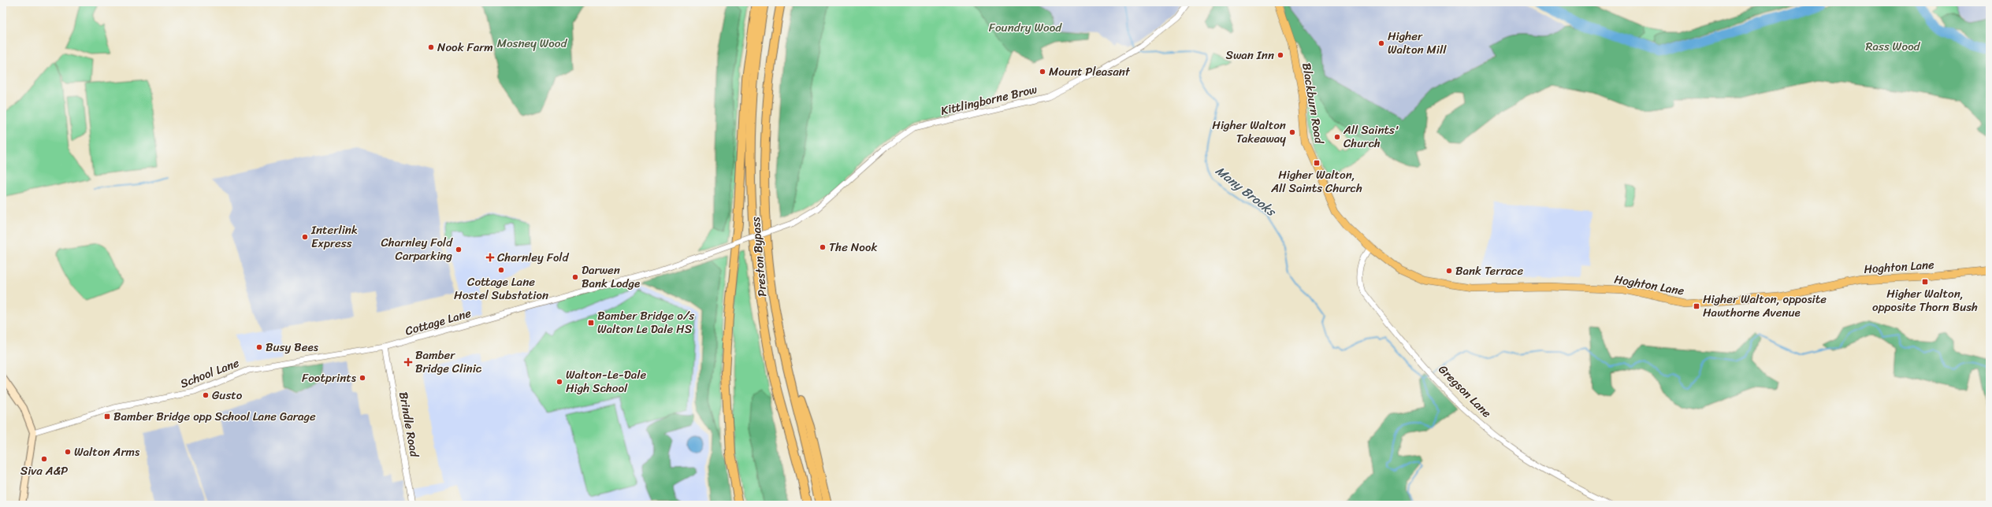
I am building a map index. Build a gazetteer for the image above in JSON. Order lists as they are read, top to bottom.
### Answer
{
  "streets": {
    "highway": ["Preston Bypass"],
    "main road": ["Blackburn Road", "Hoghton Lane"],
    "street": [
      "Kittlingborne Brow",
      "Cottage Lane",
      "School Lane",
      "Gregson Lane",
      "Brindle Road"
    ]
  },
  "crossings": [
    ["Kittlingborne Brow", "Cottage Lane"],
    ["Blackburn Road", "Hoghton Lane"],
    ["Blackburn Road", "Gregson Lane"],
    ["Hoghton Lane", "Gregson Lane"],
    ["Cottage Lane", "School Lane"],
    ["Cottage Lane", "Brindle Road"]
  ],
  "water": ["Many Brooks"],
  "parks": ["Foundry Wood", "Mosney Wood", "Rass Wood"],
  "places": {
    "other": [
      "Higher Walton Mill",
      "Nook Farm",
      "Swan Inn",
      "Mount Pleasant",
      "Higher Walton Takeaway",
      "All Saints' Church",
      "Interlink Express",
      "The Nook",
      "Charnley Fold Carparking",
      "Cottage Lane Hostel Substation",
      "Bank Terrace",
      "Darwen Bank Lodge",
      "Busy Bees",
      "Footprints",
      "Walton-Le-Dale High School",
      "Gusto",
      "Walton Arms",
      "Siva A&P"
    ],
    "transit": [
      "Higher Walton, All Saints Church",
      "Higher Walton, opposite Thorn Bush",
      "Higher Walton, opposite Hawthorne Avenue",
      "Bamber Bridge o/s Walton Le Dale HS",
      "Bamber Bridge opp School Lane Garage"
    ],
    "health": ["Charnley Fold", "Bamber Bridge Clinic"]
  }
}
